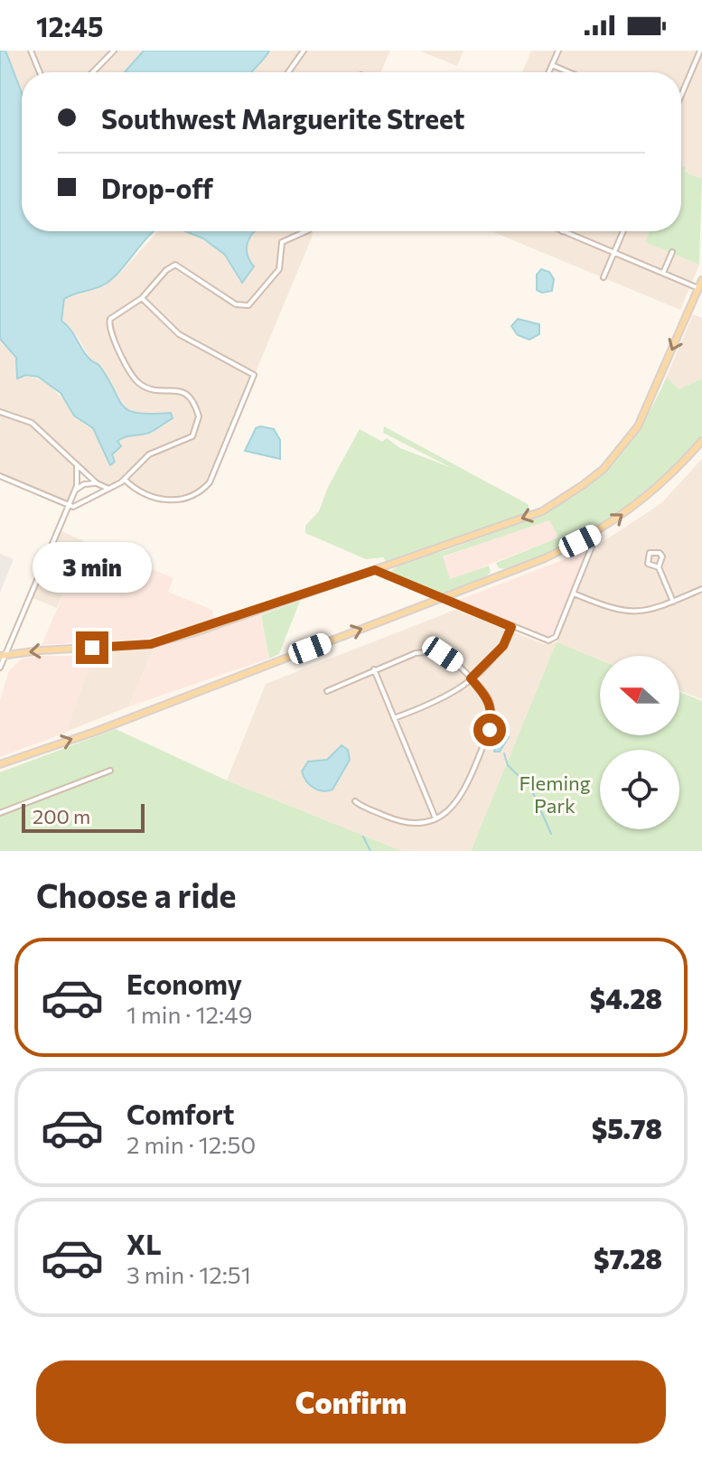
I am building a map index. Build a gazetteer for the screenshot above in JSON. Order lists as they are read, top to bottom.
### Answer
{
  "parks": ["Fleming Park"],
  "scale_bar": "200 m",
  "north": "left",
  "page": {
    "status": "12:45",
    "banner": ["Southwest Marguerite Street", "Drop-off"],
    "bubble": "3 min",
    "scale": "200 m",
    "heading": "Choose a ride",
    "list": [
      {
        "name": "Economy",
        "note": "1 min · 12:49",
        "value": "$4.28"
      },
      {
        "name": "Comfort",
        "note": "2 min · 12:50",
        "value": "$5.78"
      },
      {
        "name": "XL",
        "note": "3 min · 12:51",
        "value": "$7.28"
      }
    ],
    "buttons": "Confirm"
  }
}
